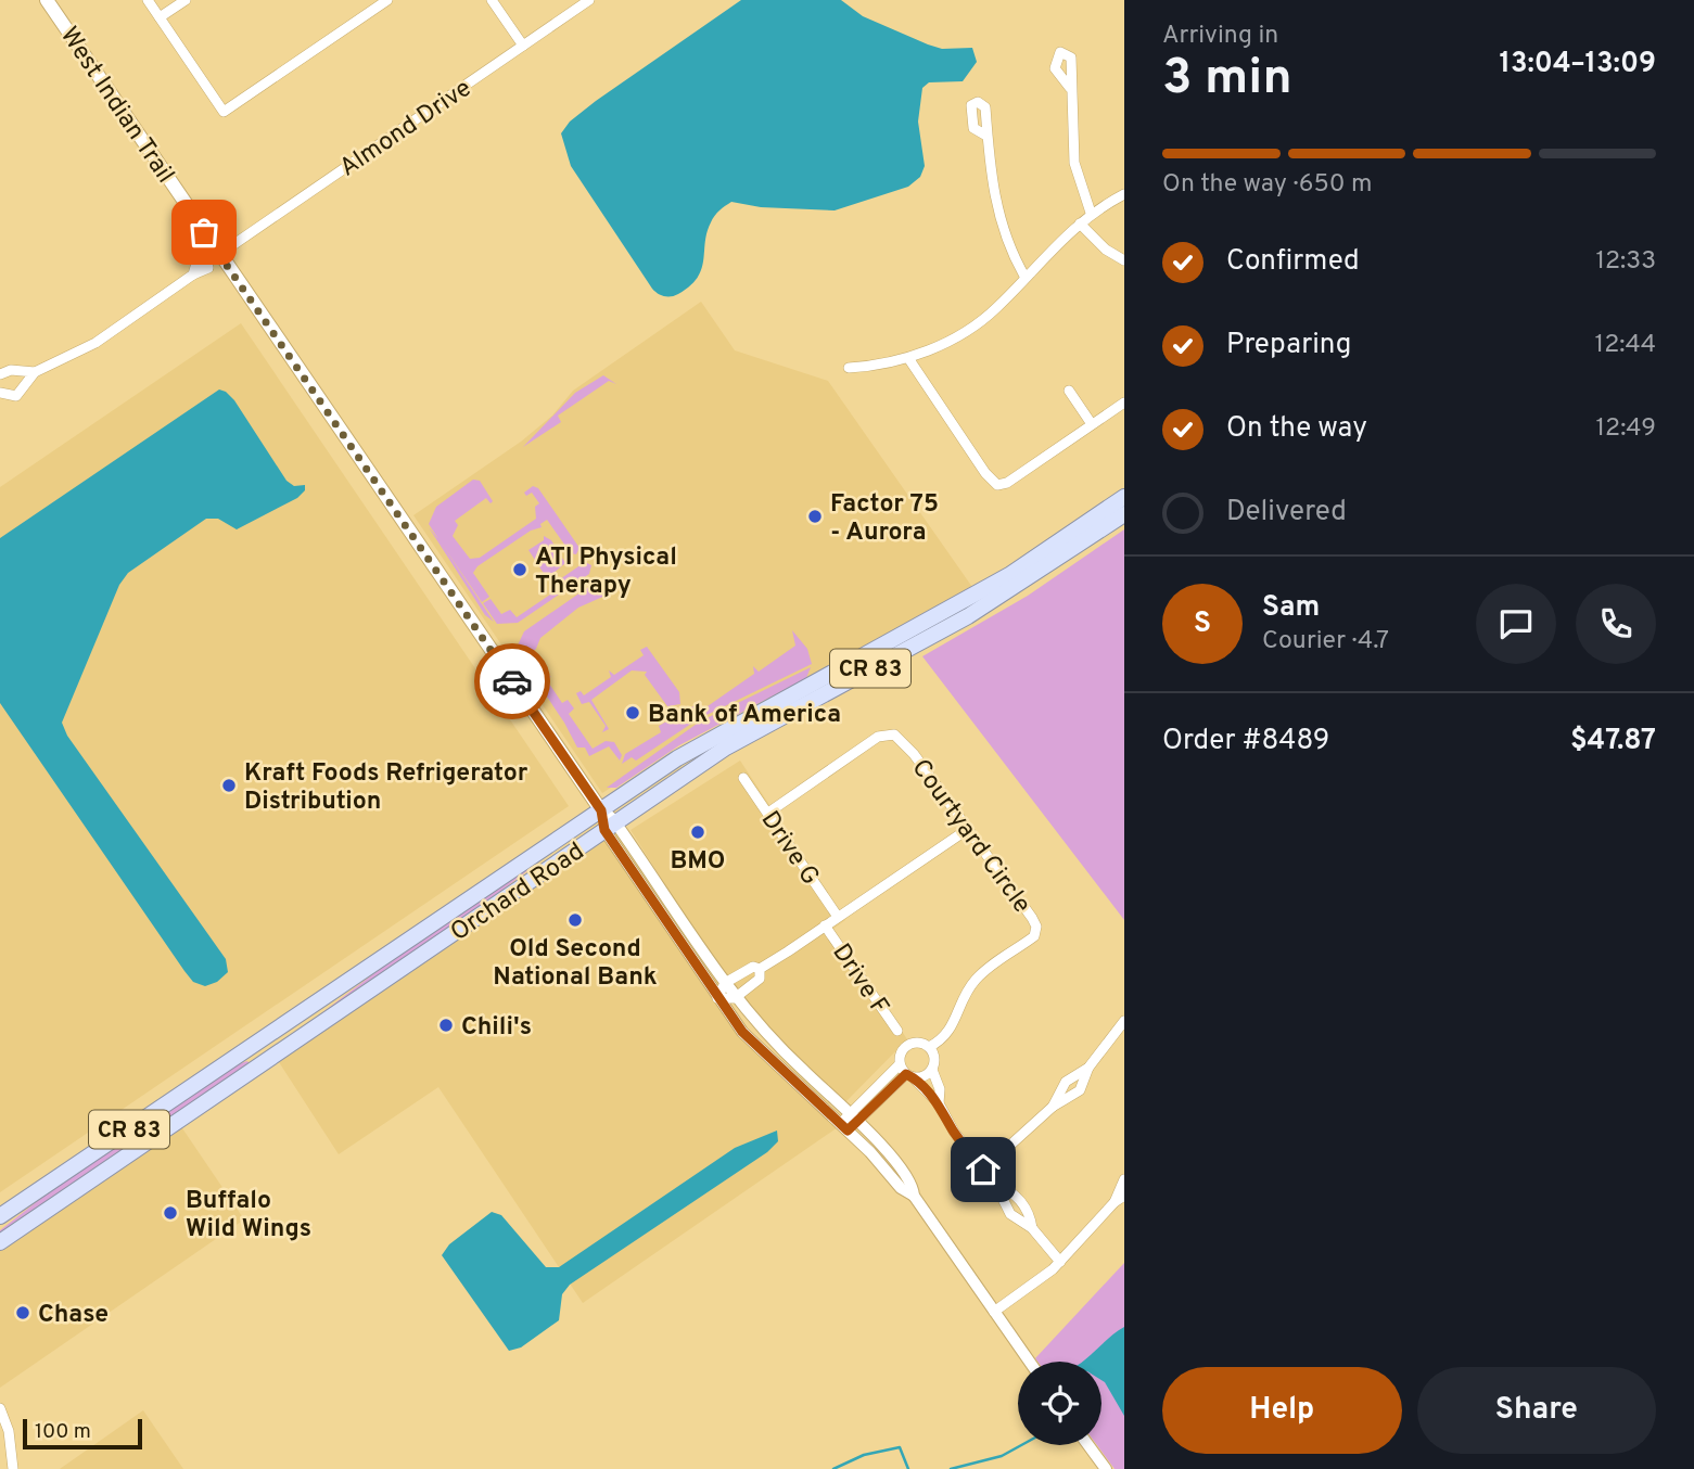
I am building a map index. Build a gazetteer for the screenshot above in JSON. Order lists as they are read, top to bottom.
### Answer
{
  "streets": {
    "main road": ["West Indian Trail", "CR 83", "Orchard Road"],
    "street": [
      "Almond Drive",
      "Courtyard Circle",
      "Drive G",
      "Drive F"
    ]
  },
  "crossings": [
    ["West Indian Trail", "Almond Drive"],
    ["West Indian Trail", "Orchard Road"],
    ["Courtyard Circle", "Drive G"]
  ],
  "places": [
    "Factor 75 - Aurora",
    "ATI Physical Therapy",
    "Bank of America",
    "Kraft Foods Refrigerator Distribution",
    "BMO",
    "Old Second National Bank",
    "Chili's",
    "Buffalo Wild Wings",
    "Chase"
  ],
  "scale_bar": "100 m",
  "page": {
    "heading": ["3 min", "Arriving in", "13:04–13:09"],
    "panel": [
      "Sam",
      "Courier · 4.7",
      "Order #8489",
      "$47.87"
    ],
    "bar": "On the way · 650 m",
    "list": [
      ["Confirmed", "12:33"],
      ["Preparing", "12:44"],
      ["On the way", "12:49"],
      "Delivered"
    ],
    "round": "S",
    "buttons": ["Help", "Share"],
    "scale": "100 m"
  }
}
